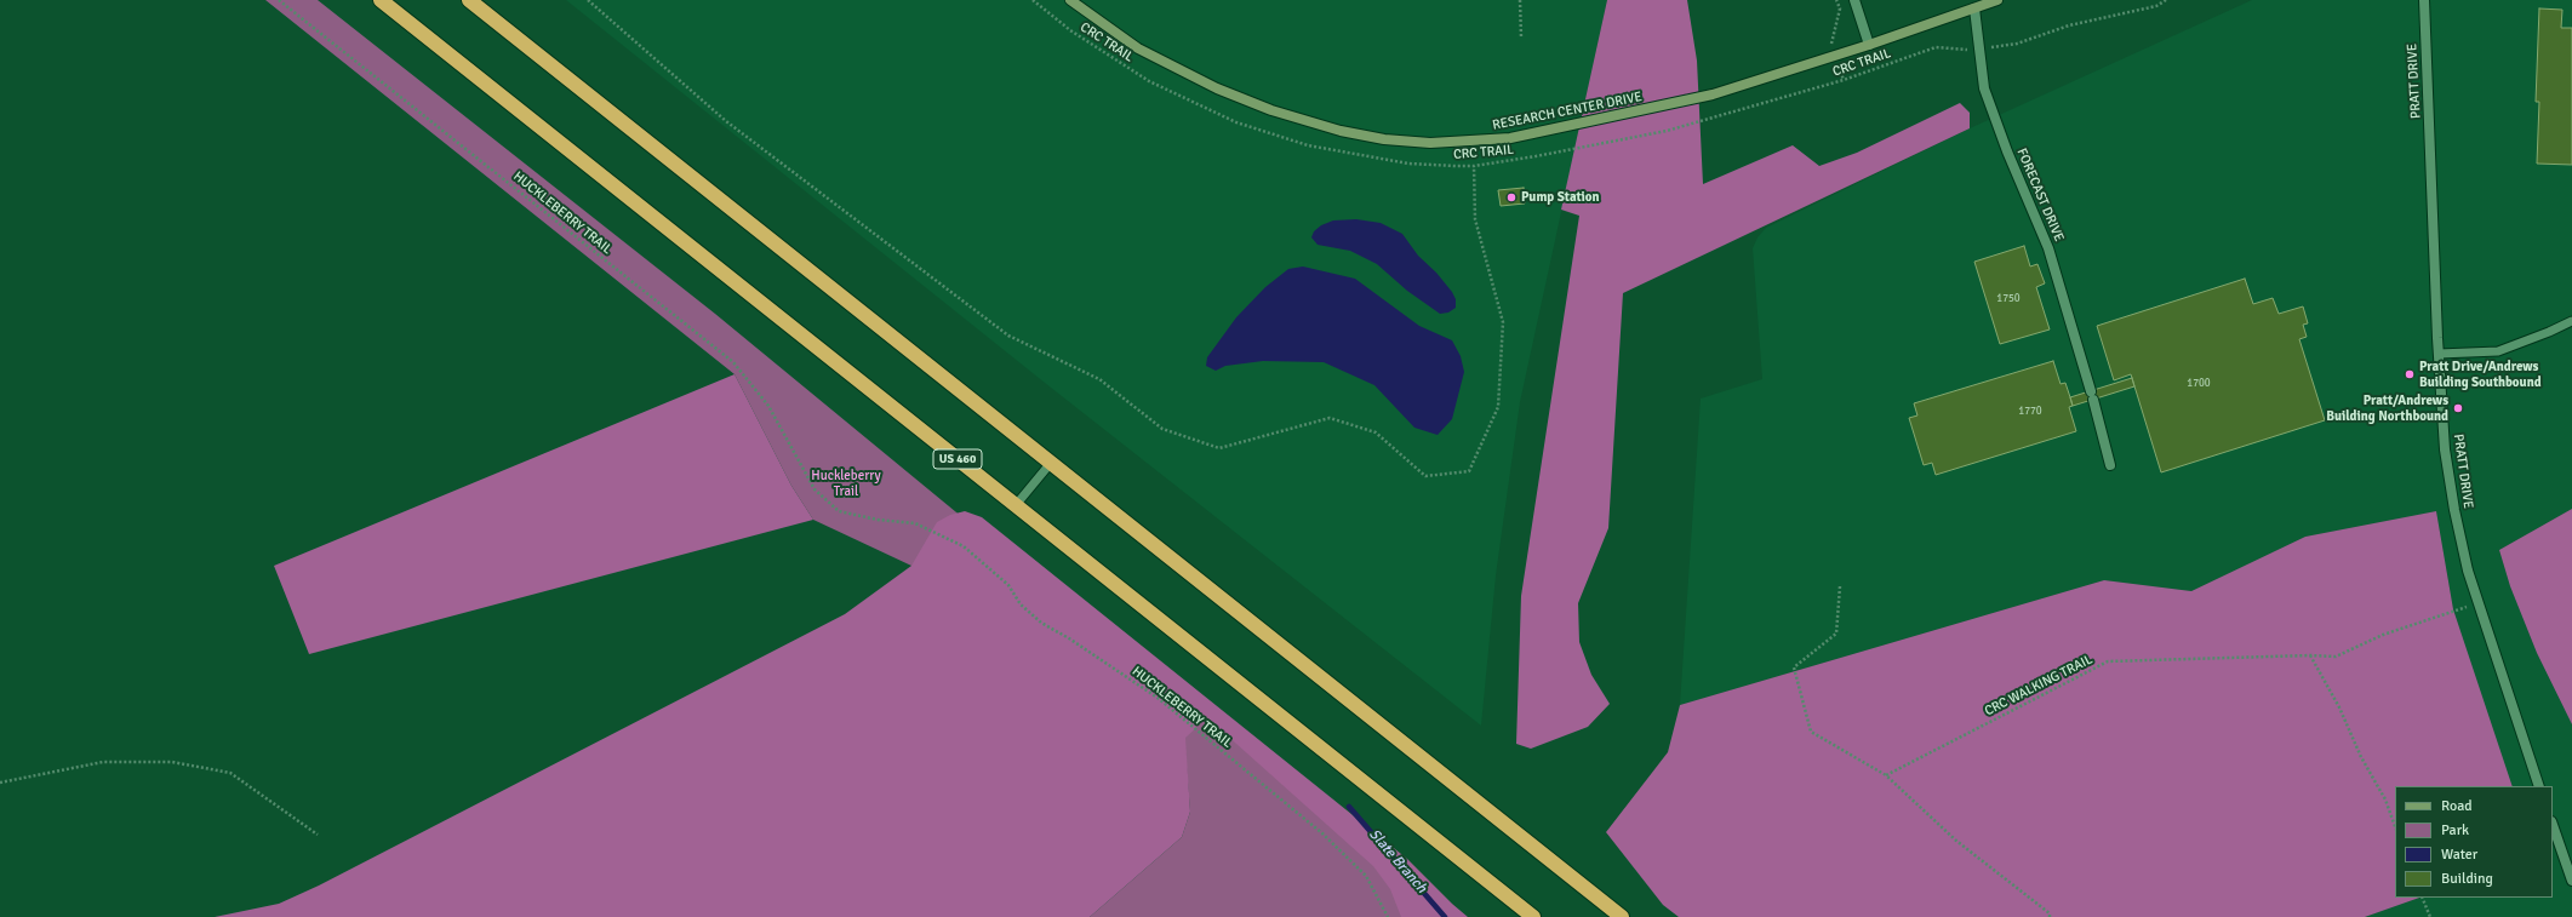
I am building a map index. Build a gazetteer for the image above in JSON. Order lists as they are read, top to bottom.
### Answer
{
  "streets": {
    "highway": ["US 460"],
    "main road": ["RESEARCH CENTER DRIVE"],
    "street": ["PRATT DRIVE", "FORECAST DRIVE"],
    "path": ["CRC TRAIL", "HUCKLEBERRY TRAIL", "CRC WALKING TRAIL"]
  },
  "crossings": [
    ["PRATT DRIVE", "CRC WALKING TRAIL"],
    ["RESEARCH CENTER DRIVE", "FORECAST DRIVE"]
  ],
  "water": ["Slate Branch"],
  "parks": ["Huckleberry Trail"],
  "places": ["Pump Station", "Pratt Drive/Andrews Building Southbound", "Pratt/Andrews Building Northbound"],
  "house_numbers": ["1750", "1700", "1770"],
  "legend": [
    "Road",
    "Park",
    "Water",
    "Building"
  ]
}
